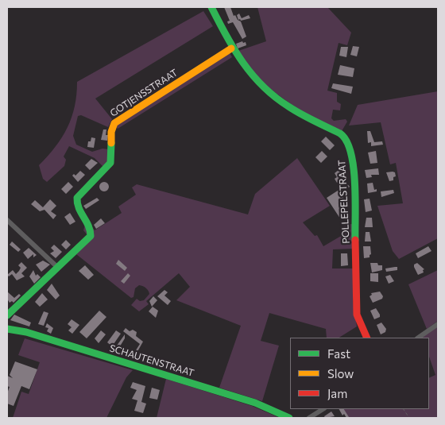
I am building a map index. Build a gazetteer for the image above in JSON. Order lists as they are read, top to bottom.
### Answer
{
  "streets": {
    "street": ["GOTJENSSTRAAT", "POLLEPELSTRAAT", "SCHAUTENSTRAAT"]
  },
  "crossings": [
    ["GOTJENSSTRAAT", "POLLEPELSTRAAT"]
  ],
  "legend": ["Fast", "Slow", "Jam"]
}
